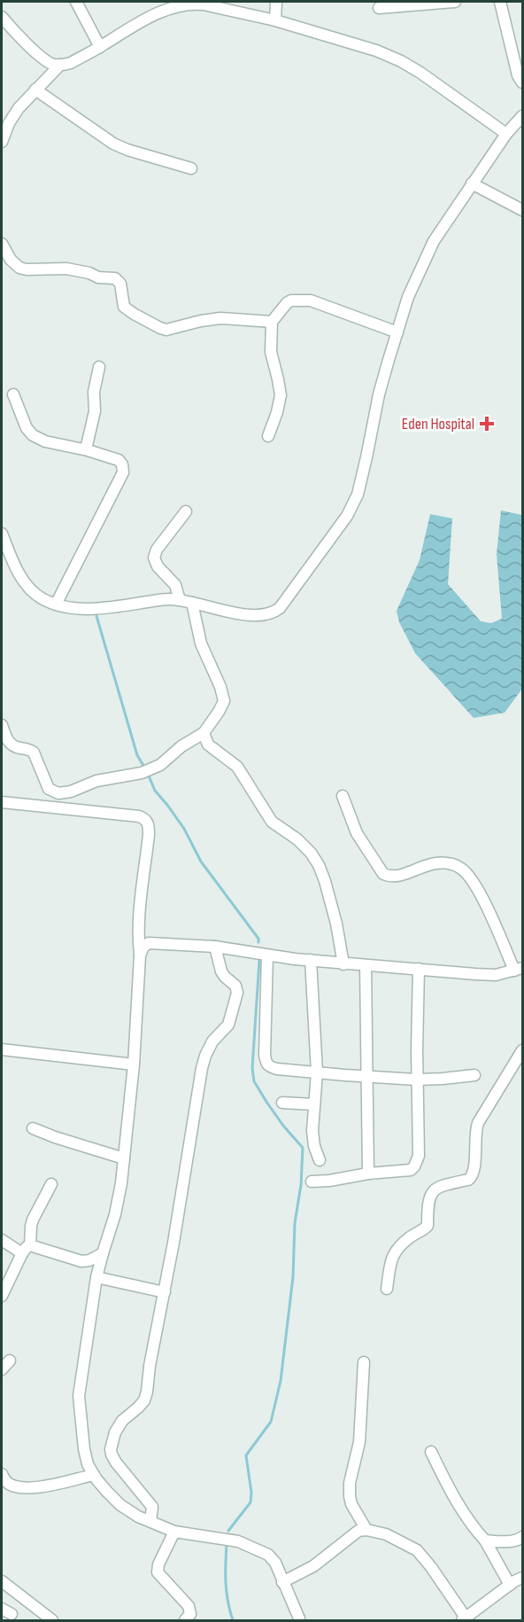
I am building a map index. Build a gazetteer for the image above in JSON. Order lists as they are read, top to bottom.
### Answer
{
  "places": {
    "health": ["Eden Hospital"]
  }
}
